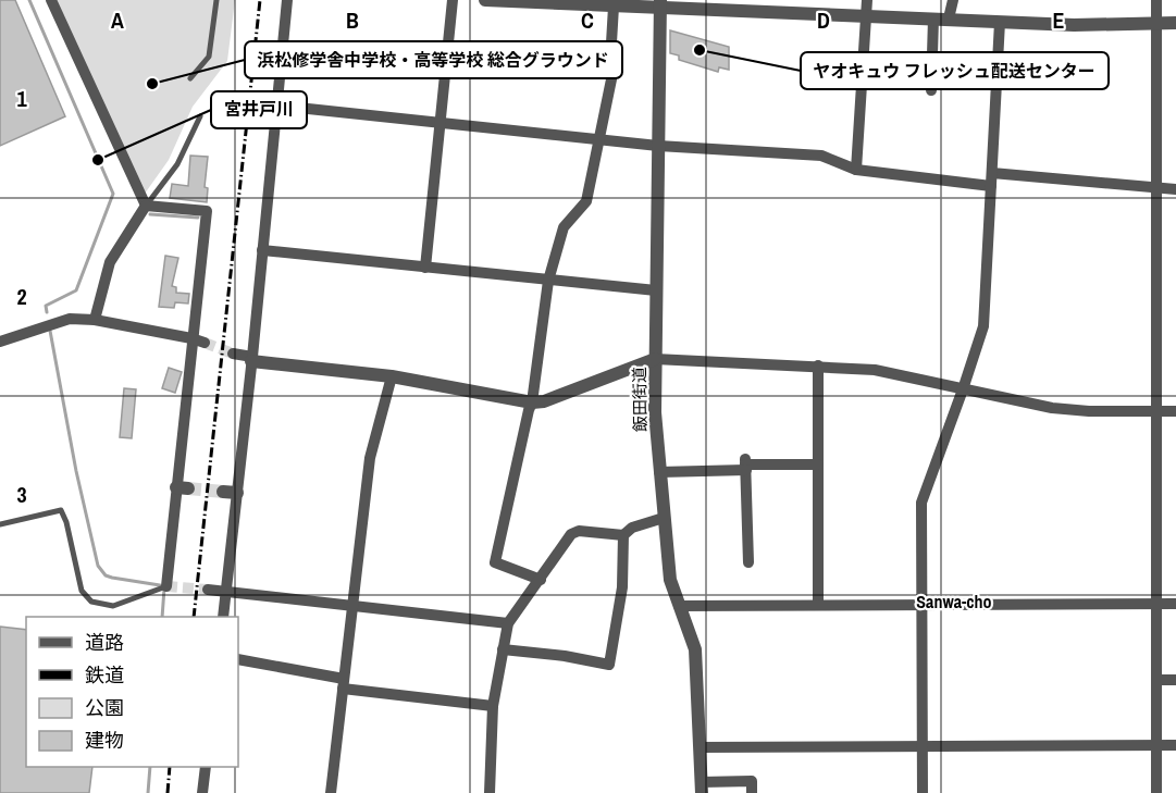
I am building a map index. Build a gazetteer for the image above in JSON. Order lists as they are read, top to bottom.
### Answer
{
  "streets": {
    "street": ["飯田街道"]
  },
  "districts": ["Sanwa-cho"],
  "places": ["ヤオキュウ フレッシュ配送センター", "浜松修学舎中学校・高等学校 総合グラウンド", "宮井戸川"],
  "legend": [
    "道路",
    "鉄道",
    "公園",
    "建物"
  ],
  "grid": {
    "columns": [
      "A",
      "B",
      "C",
      "D",
      "E"
    ],
    "rows": ["1", "2", "3"]
  }
}
